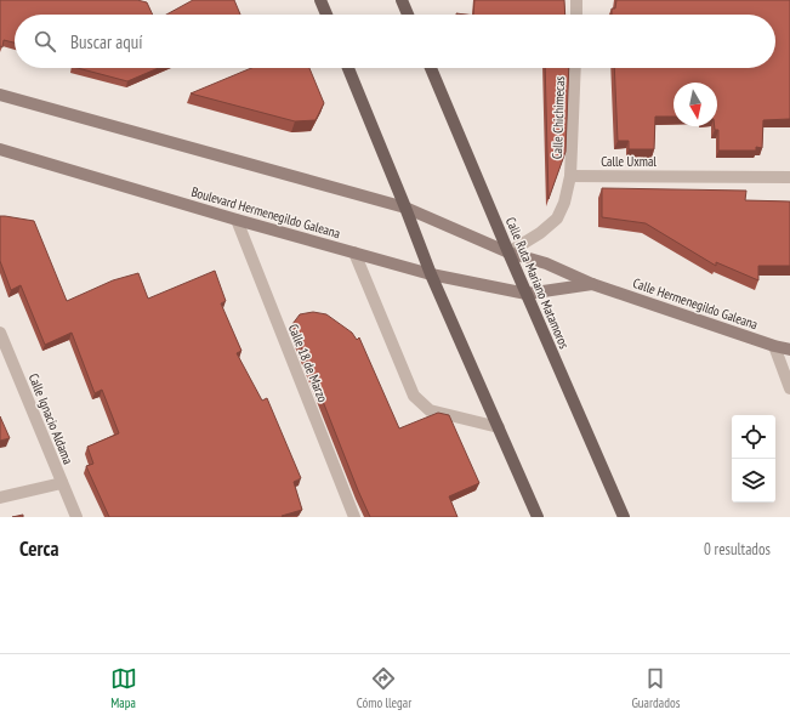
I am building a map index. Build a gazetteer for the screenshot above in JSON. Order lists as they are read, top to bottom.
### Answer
{
  "streets": {
    "main road": ["Boulevard Hermenegildo Galeana", "Calle Ruta Mariano Matamoros", "Calle Hermenegildo Galeana"],
    "street": [
      "Calle Chichimecas",
      "Calle Uxmal",
      "Calle 18 de Marzo",
      "Calle Ignacio Aldama"
    ]
  },
  "crossings": [
    ["Calle Chichimecas", "Calle Uxmal"],
    ["Boulevard Hermenegildo Galeana", "Calle Ruta Mariano Matamoros"],
    ["Boulevard Hermenegildo Galeana", "Calle Hermenegildo Galeana"],
    ["Boulevard Hermenegildo Galeana", "Calle 18 de Marzo"],
    ["Calle Ruta Mariano Matamoros", "Calle Hermenegildo Galeana"]
  ],
  "north": "bottom",
  "page": {
    "search": "Buscar aquí",
    "heading": ["Cerca", "0 resultados"],
    "nav": ["Mapa", "Cómo llegar", "Guardados"]
  }
}
